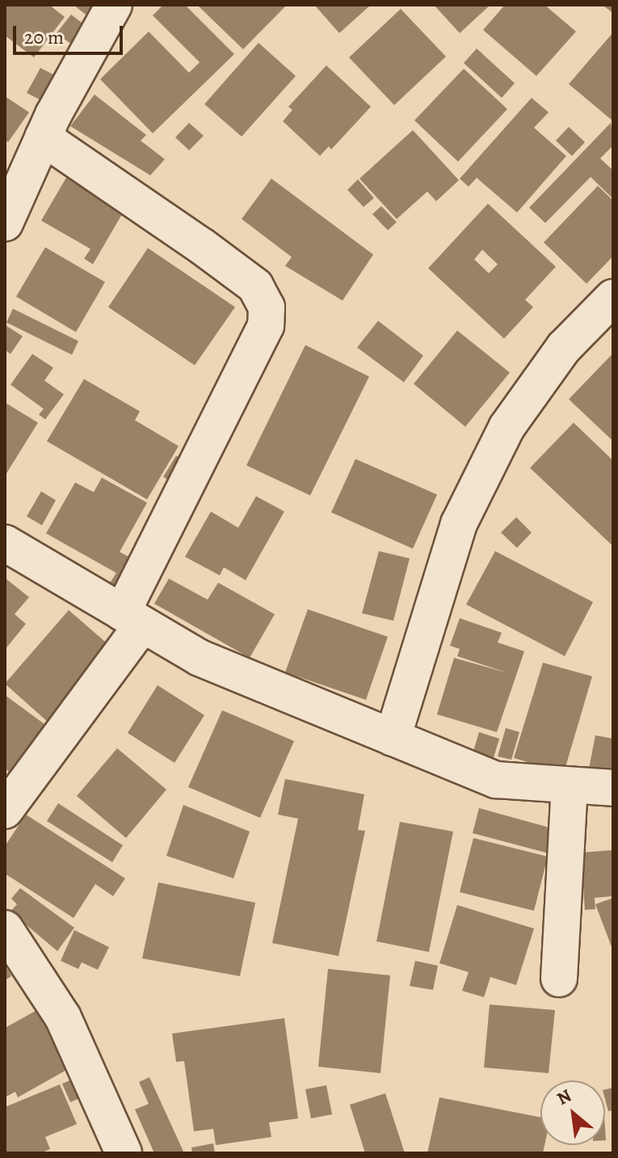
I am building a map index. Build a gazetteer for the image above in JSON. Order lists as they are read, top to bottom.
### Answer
{
  "scale_bar": "20 m",
  "north": "top left"
}
